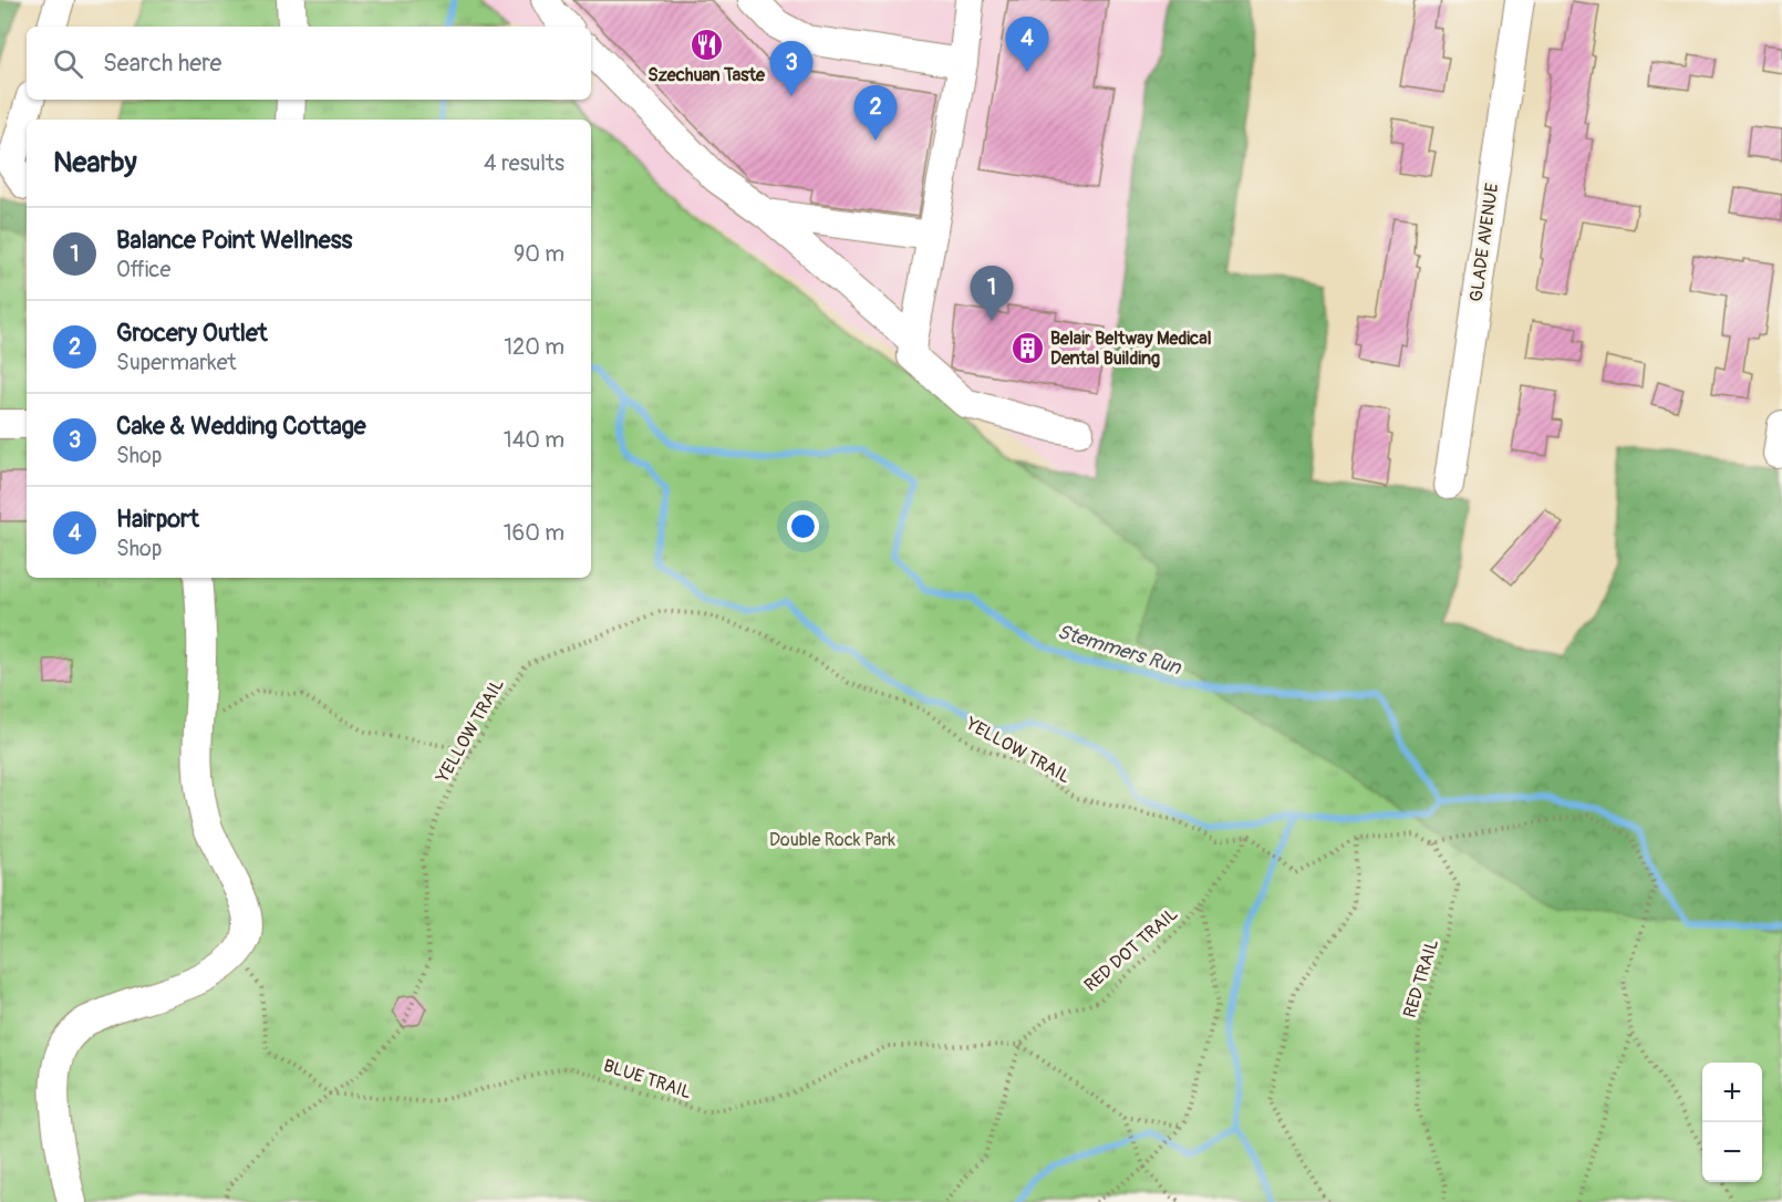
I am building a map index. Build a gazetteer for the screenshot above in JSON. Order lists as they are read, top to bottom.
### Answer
{
  "streets": {
    "street": ["GLADE AVENUE"],
    "path": [
      "YELLOW TRAIL",
      "RED DOT TRAIL",
      "RED TRAIL",
      "BLUE TRAIL"
    ]
  },
  "crossings": [
    ["YELLOW TRAIL", "RED DOT TRAIL"],
    ["YELLOW TRAIL", "BLUE TRAIL"],
    ["RED DOT TRAIL", "BLUE TRAIL"]
  ],
  "water": ["Stemmers Run"],
  "parks": ["Double Rock Park"],
  "places": {
    "restaurant": ["Szechuan Taste"],
    "building": ["Belair Beltway Medical Dental Building"]
  },
  "page": {
    "pins": [
      "4",
      "3",
      "2",
      "1"
    ],
    "search": "Search here",
    "heading": ["Nearby", "4 results"],
    "list": [
      {
        "mark": "1",
        "name": "Balance Point Wellness",
        "note": "Office",
        "value": "90 m"
      },
      {
        "mark": "2",
        "name": "Grocery Outlet",
        "note": "Supermarket",
        "value": "120 m"
      },
      {
        "mark": "3",
        "name": "Cake & Wedding Cottage",
        "note": "Shop",
        "value": "140 m"
      },
      {
        "mark": "4",
        "name": "Hairport",
        "note": "Shop",
        "value": "160 m"
      }
    ],
    "map_buttons": ["+", "−"]
  }
}
